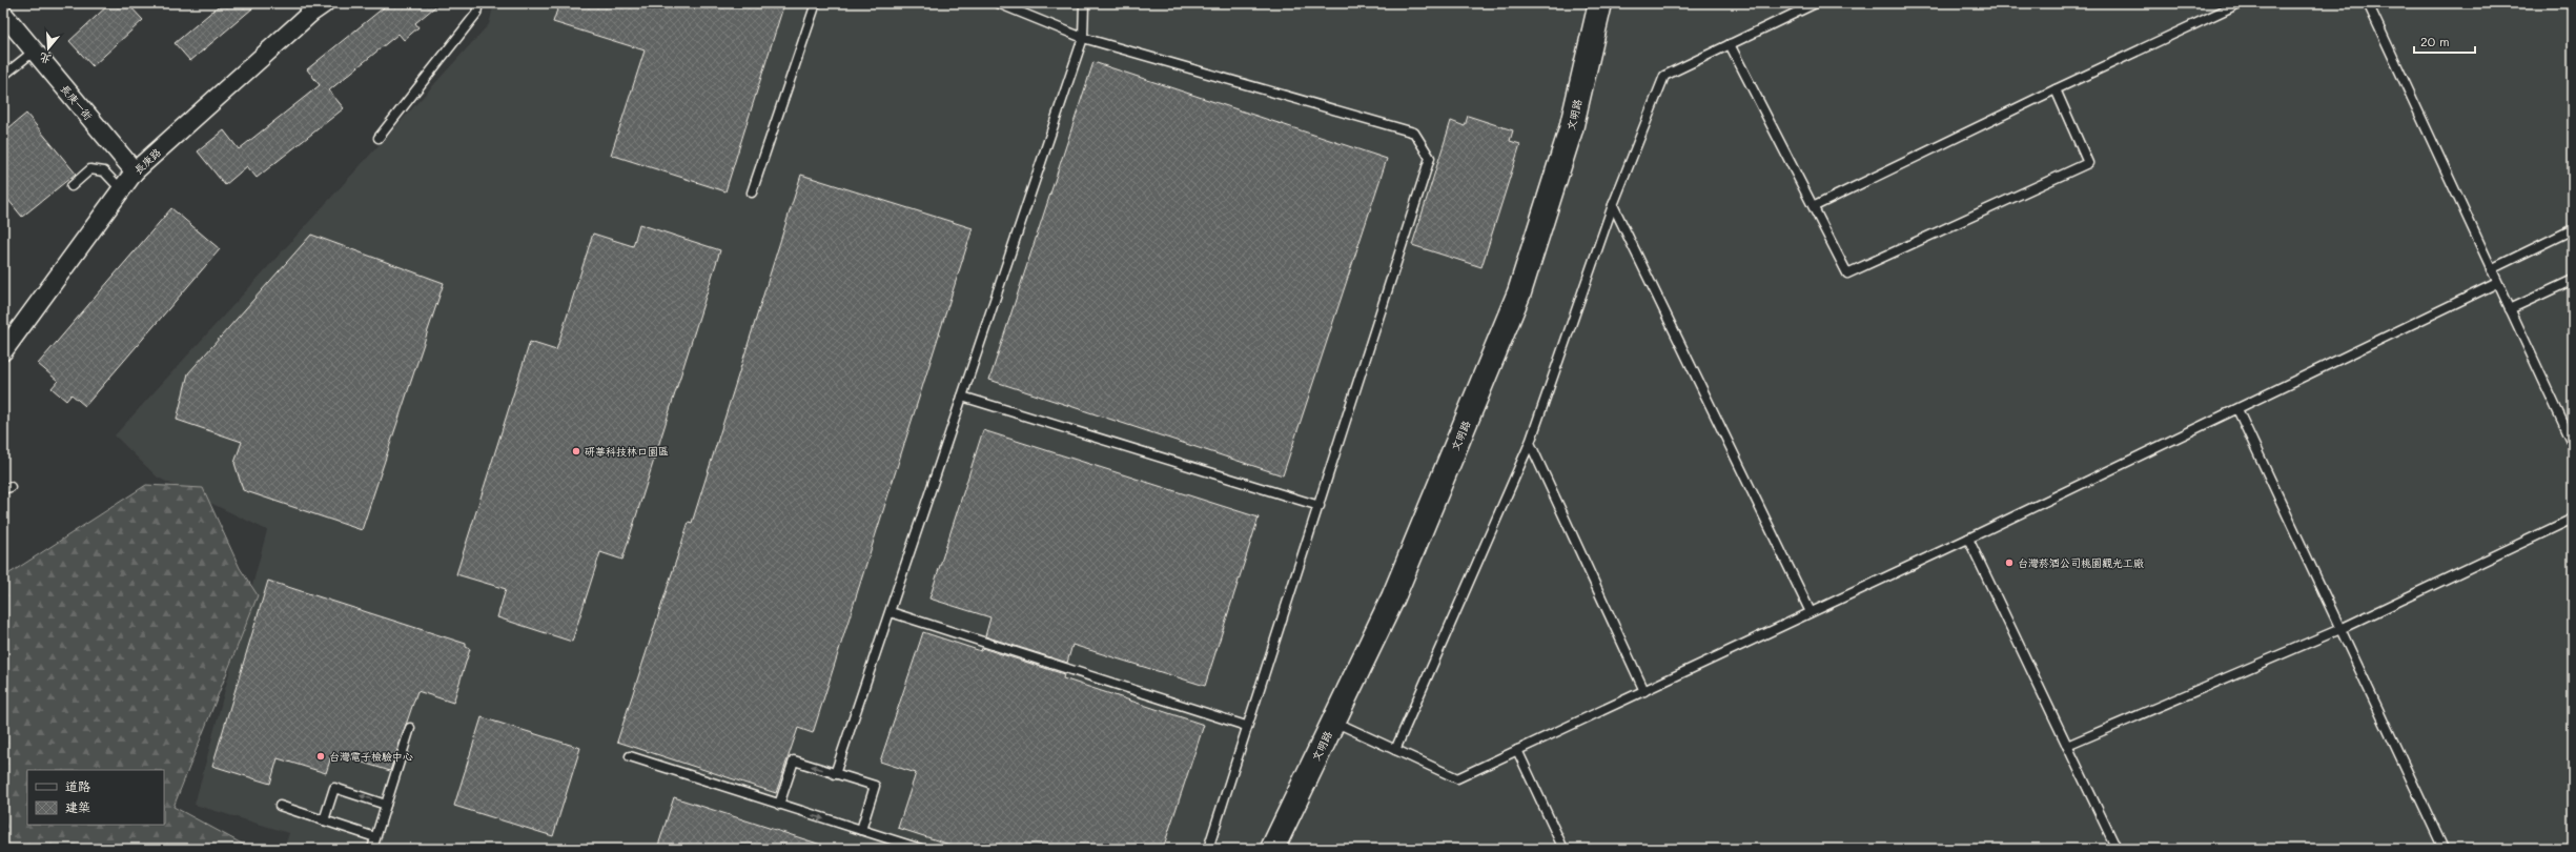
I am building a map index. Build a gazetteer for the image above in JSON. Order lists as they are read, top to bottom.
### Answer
{
  "streets": {
    "street": ["長庚一街", "文明路", "長庚路"]
  },
  "crossings": [
    ["長庚一街", "長庚路"]
  ],
  "places": ["研華科技林口園區", "台灣菸酒公司桃園觀光工廠", "台灣電子檢驗中心"],
  "legend": ["道路", "建築"],
  "scale_bar": "20 m",
  "north": "bottom"
}
